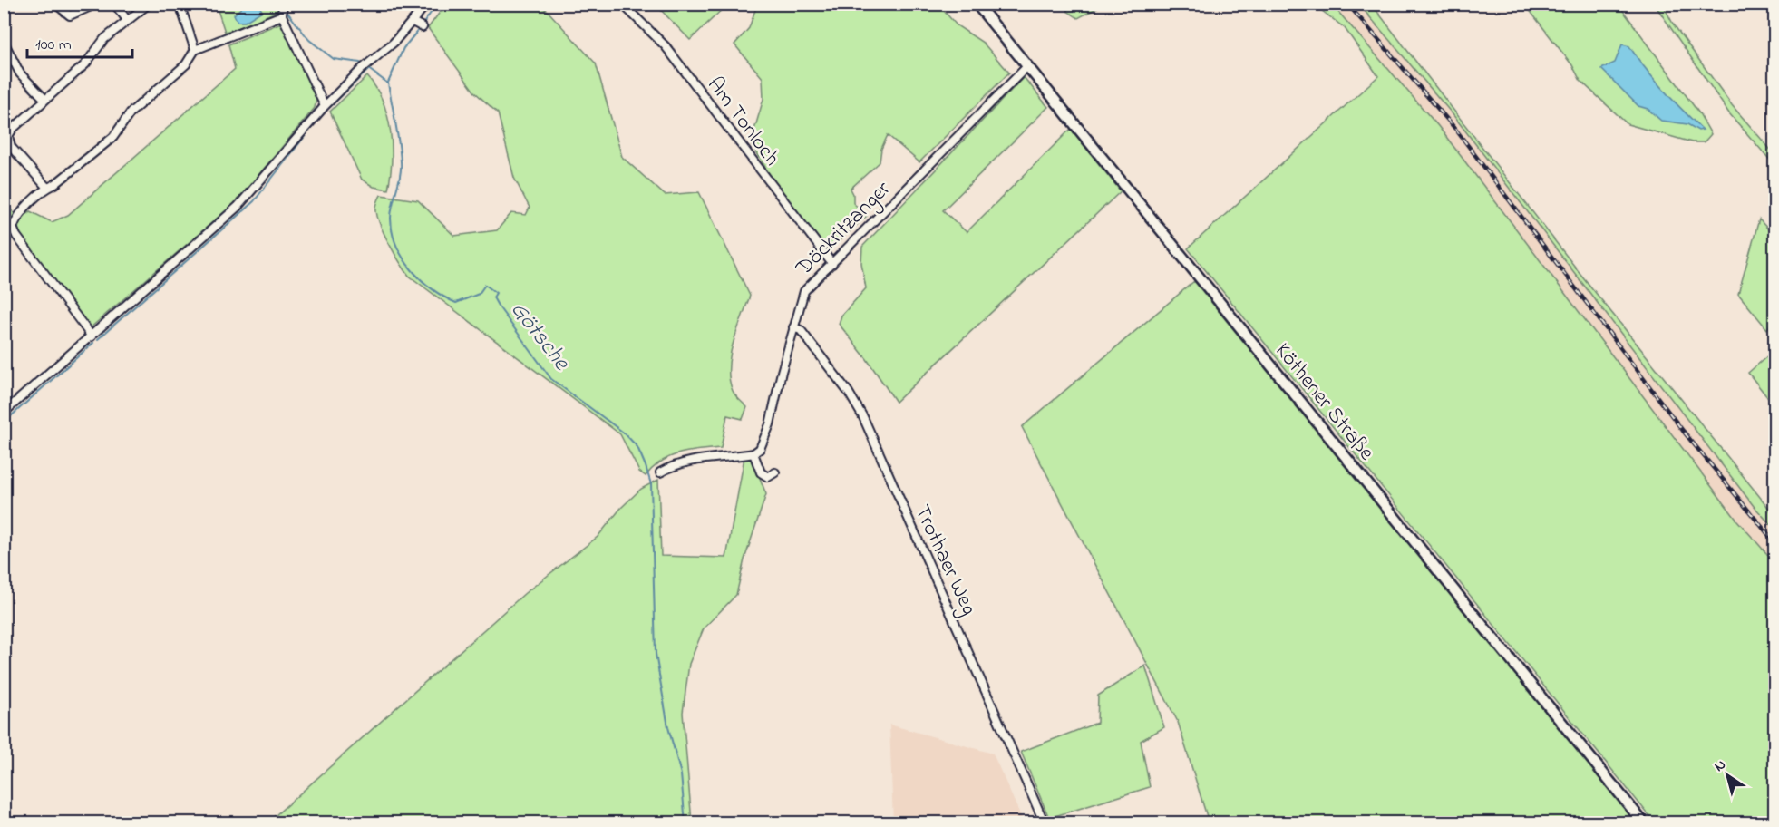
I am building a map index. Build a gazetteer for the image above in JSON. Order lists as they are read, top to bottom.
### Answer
{
  "streets": {
    "main road": ["Köthener Straße"],
    "street": ["Am Tonloch", "Döckritzanger", "Trothaer Weg"]
  },
  "crossings": [
    ["Am Tonloch", "Döckritzanger"],
    ["Döckritzanger", "Köthener Straße"],
    ["Döckritzanger", "Trothaer Weg"]
  ],
  "water": ["Götsche"],
  "scale_bar": "100 m",
  "north": "top left"
}
